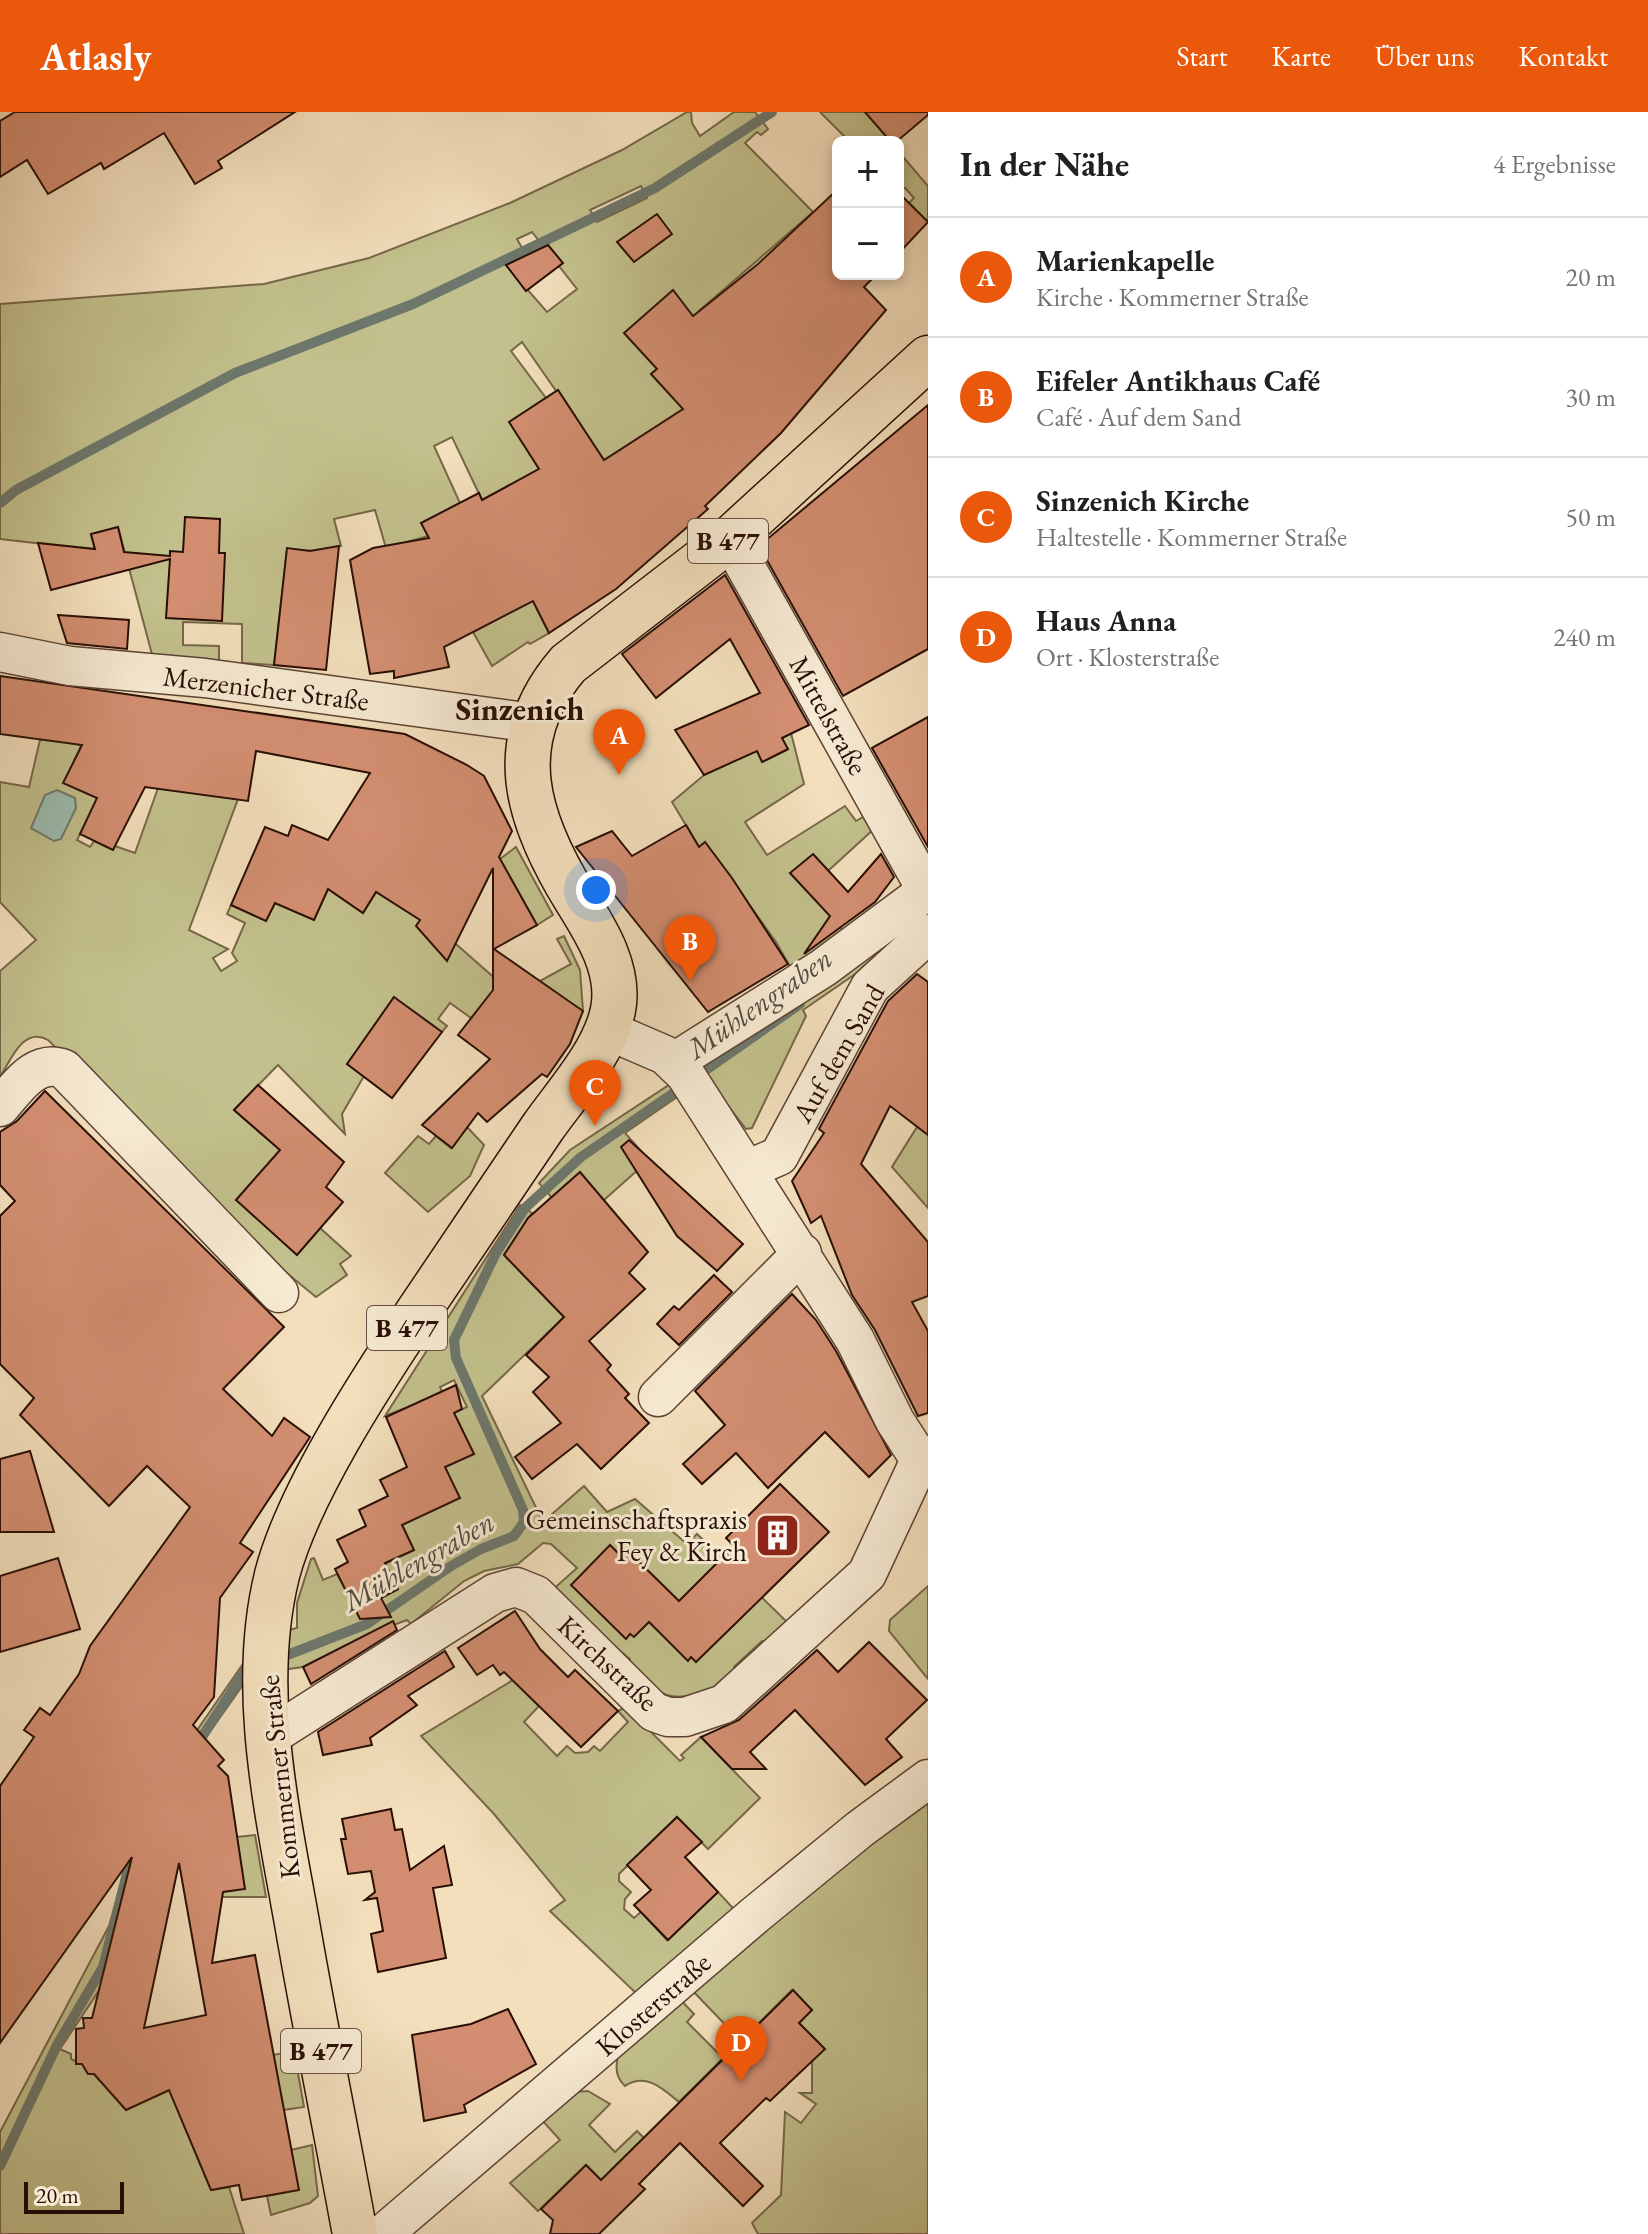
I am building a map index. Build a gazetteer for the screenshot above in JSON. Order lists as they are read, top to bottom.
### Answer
{
  "streets": {
    "main road": ["B 477", "Kommerner Straße"],
    "street": [
      "Merzenicher Straße",
      "Mittelstraße",
      "Auf dem Sand",
      "Kirchstraße",
      "Klosterstraße"
    ]
  },
  "crossings": [
    ["Merzenicher Straße", "Kommerner Straße"],
    ["Mittelstraße", "Auf dem Sand"],
    ["Mittelstraße", "Kommerner Straße"],
    ["Auf dem Sand", "Kirchstraße"],
    ["Kirchstraße", "Kommerner Straße"]
  ],
  "districts": ["Sinzenich"],
  "water": ["Mühlengraben"],
  "places": {
    "building": ["Gemeinschaftspraxis Fey & Kirch"]
  },
  "scale_bar": "20 m",
  "page": {
    "header": "Atlasly",
    "nav": [
      "Start",
      "Karte",
      "Über uns",
      "Kontakt"
    ],
    "heading": ["In der Nähe", "4 Ergebnisse"],
    "map_buttons": ["+", "−"],
    "list": [
      {
        "mark": "A",
        "name": "Marienkapelle",
        "note": "Kirche · Kommerner Straße",
        "value": "20 m"
      },
      {
        "mark": "B",
        "name": "Eifeler Antikhaus Café",
        "note": "Café · Auf dem Sand",
        "value": "30 m"
      },
      {
        "mark": "C",
        "name": "Sinzenich Kirche",
        "note": "Haltestelle · Kommerner Straße",
        "value": "50 m"
      },
      {
        "mark": "D",
        "name": "Haus Anna",
        "note": "Ort · Klosterstraße",
        "value": "240 m"
      }
    ],
    "pins": [
      "A",
      "B",
      "C",
      "D"
    ],
    "scale": "20 m"
  }
}
